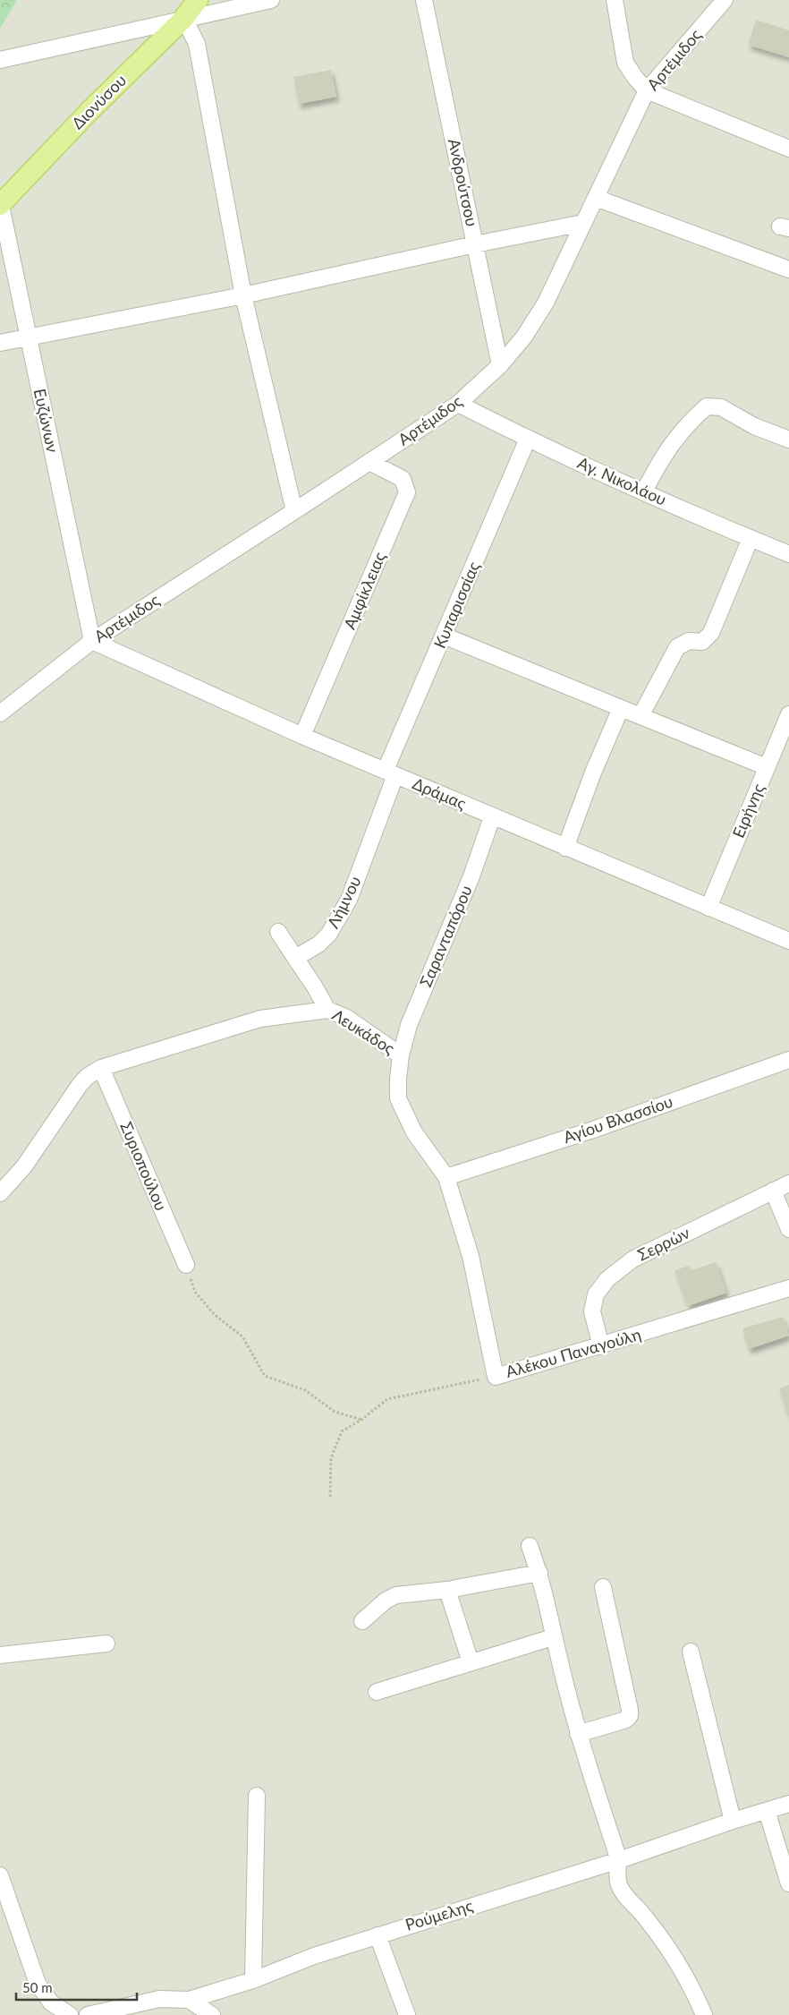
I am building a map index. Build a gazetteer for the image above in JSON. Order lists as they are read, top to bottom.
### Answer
{
  "streets": {
    "main road": ["Διονύσου"],
    "street": [
      "Αρτέμιδος",
      "Ανδρούτσου",
      "Ευζώνων",
      "Αγ. Νικολάου",
      "Αμφίκλειας",
      "Κυπαρισσίας",
      "Δράμας",
      "Ειρήνης",
      "Λήμνου",
      "Σαρανταπόρου",
      "Λευκάδος",
      "Αγίου Βλασσίου",
      "Συριοπούλου",
      "Σερρών",
      "Αλέκου Παναγούλη",
      "Ρούμελης"
    ]
  },
  "crossings": [
    ["Αρτέμιδος", "Ανδρούτσου"],
    ["Αρτέμιδος", "Ευζώνων"],
    ["Αρτέμιδος", "Αγ. Νικολάου"],
    ["Αρτέμιδος", "Αμφίκλειας"],
    ["Αρτέμιδος", "Δράμας"],
    ["Διονύσου", "Ευζώνων"],
    ["Ευζώνων", "Δράμας"],
    ["Αγ. Νικολάου", "Κυπαρισσίας"],
    ["Αμφίκλειας", "Δράμας"],
    ["Κυπαρισσίας", "Δράμας"],
    ["Κυπαρισσίας", "Λήμνου"],
    ["Δράμας", "Ειρήνης"],
    ["Δράμας", "Λήμνου"],
    ["Δράμας", "Σαρανταπόρου"],
    ["Σαρανταπόρου", "Λευκάδος"],
    ["Λευκάδος", "Αγίου Βλασσίου"],
    ["Λευκάδος", "Συριοπούλου"],
    ["Λευκάδος", "Αλέκου Παναγούλη"],
    ["Σερρών", "Αλέκου Παναγούλη"]
  ],
  "scale_bar": "50 m"
}
